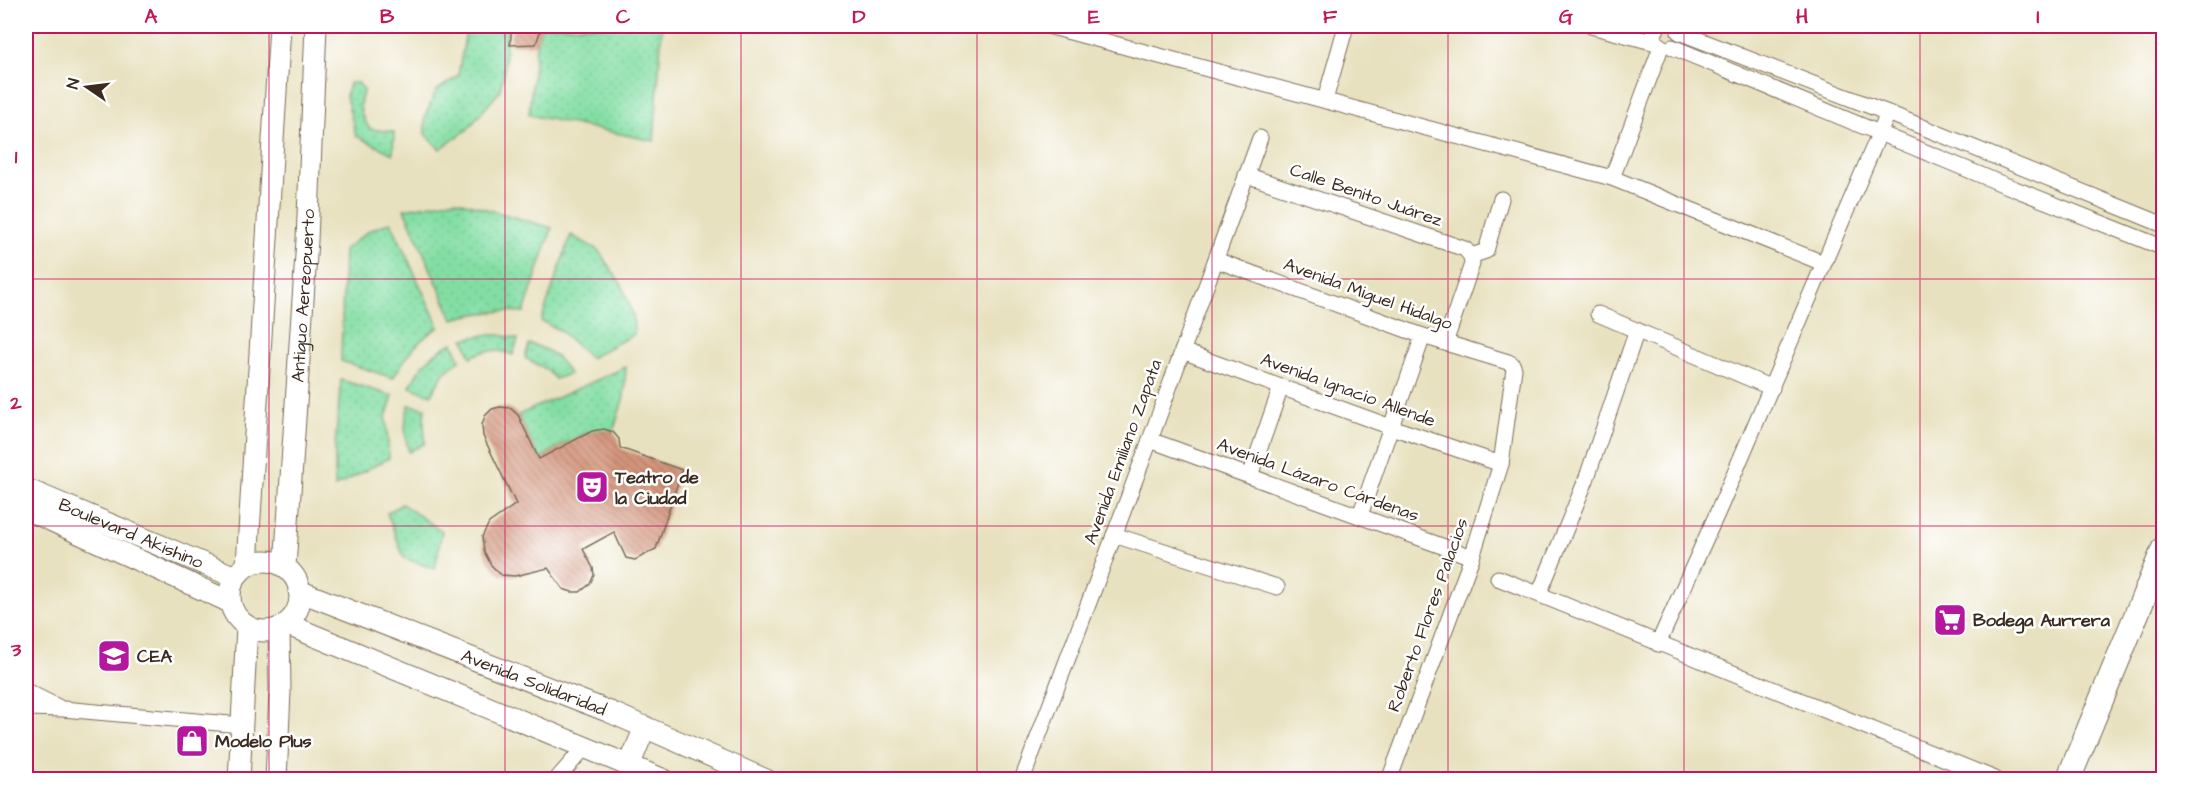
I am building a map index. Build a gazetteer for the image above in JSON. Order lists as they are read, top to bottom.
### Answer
{
  "streets": {
    "main road": ["Antiguo Aereopuerto", "Boulevard Akishino", "Avenida Solidaridad"],
    "street": [
      "Calle Benito Juárez",
      "Avenida Miguel Hidalgo",
      "Avenida Ignacio Allende",
      "Avenida Emiliano Zapata",
      "Avenida Lázaro Cárdenas",
      "Roberto Flores Palacios"
    ]
  },
  "crossings": [
    ["Calle Benito Juárez", "Avenida Emiliano Zapata"],
    ["Avenida Miguel Hidalgo", "Avenida Ignacio Allende"],
    ["Avenida Miguel Hidalgo", "Avenida Emiliano Zapata"],
    ["Avenida Miguel Hidalgo", "Roberto Flores Palacios"],
    ["Antiguo Aereopuerto", "Boulevard Akishino"],
    ["Antiguo Aereopuerto", "Avenida Solidaridad"],
    ["Avenida Ignacio Allende", "Avenida Emiliano Zapata"],
    ["Avenida Ignacio Allende", "Roberto Flores Palacios"],
    ["Avenida Emiliano Zapata", "Avenida Lázaro Cárdenas"],
    ["Avenida Lázaro Cárdenas", "Roberto Flores Palacios"],
    ["Boulevard Akishino", "Avenida Solidaridad"]
  ],
  "places": {
    "theatre": ["Teatro de la Ciudad"],
    "supermarket": ["Bodega Aurrera"],
    "school or university": ["CEA"],
    "shop": ["Modelo Plus"]
  },
  "north": "left",
  "grid": {
    "columns": [
      "A",
      "B",
      "C",
      "D",
      "E",
      "F",
      "G",
      "H",
      "I"
    ],
    "rows": ["1", "2", "3"]
  }
}
